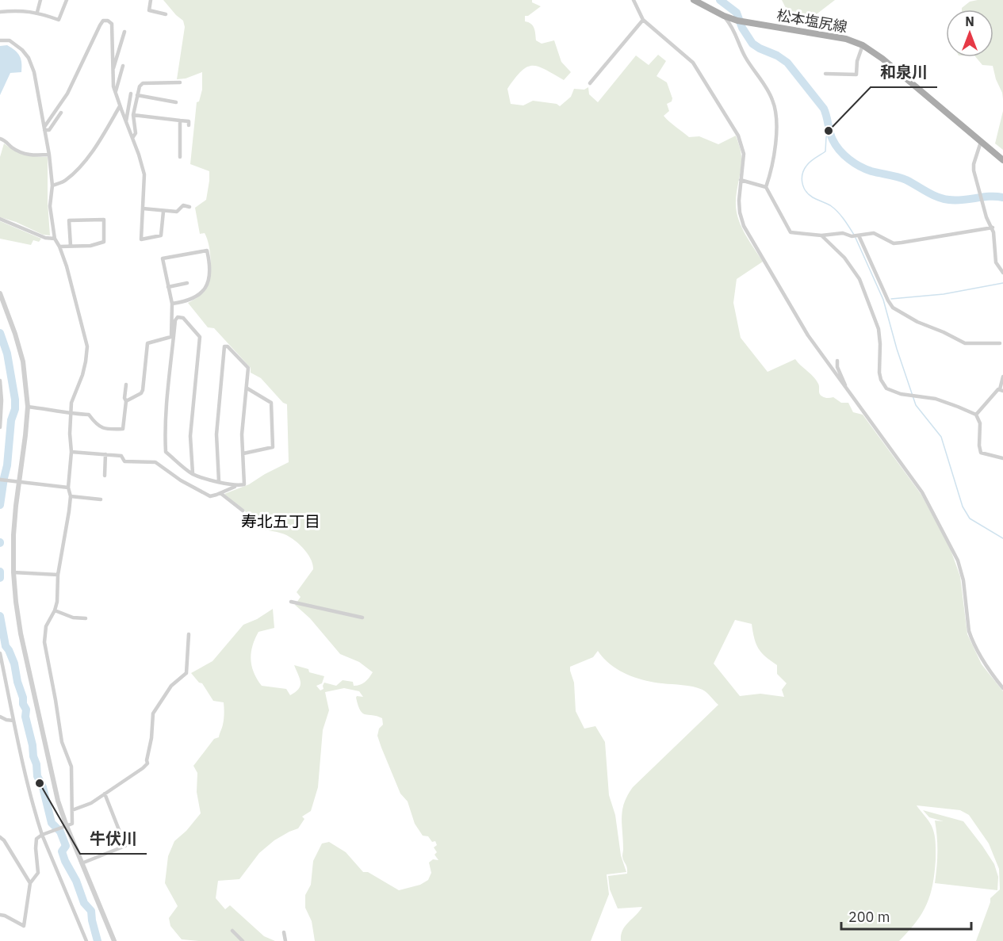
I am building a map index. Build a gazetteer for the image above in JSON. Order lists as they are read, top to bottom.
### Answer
{
  "streets": {
    "main road": ["松本塩尻線"]
  },
  "districts": ["寿北五丁目"],
  "places": ["和泉川", "牛伏川"],
  "scale_bar": "200 m",
  "north": "top"
}
